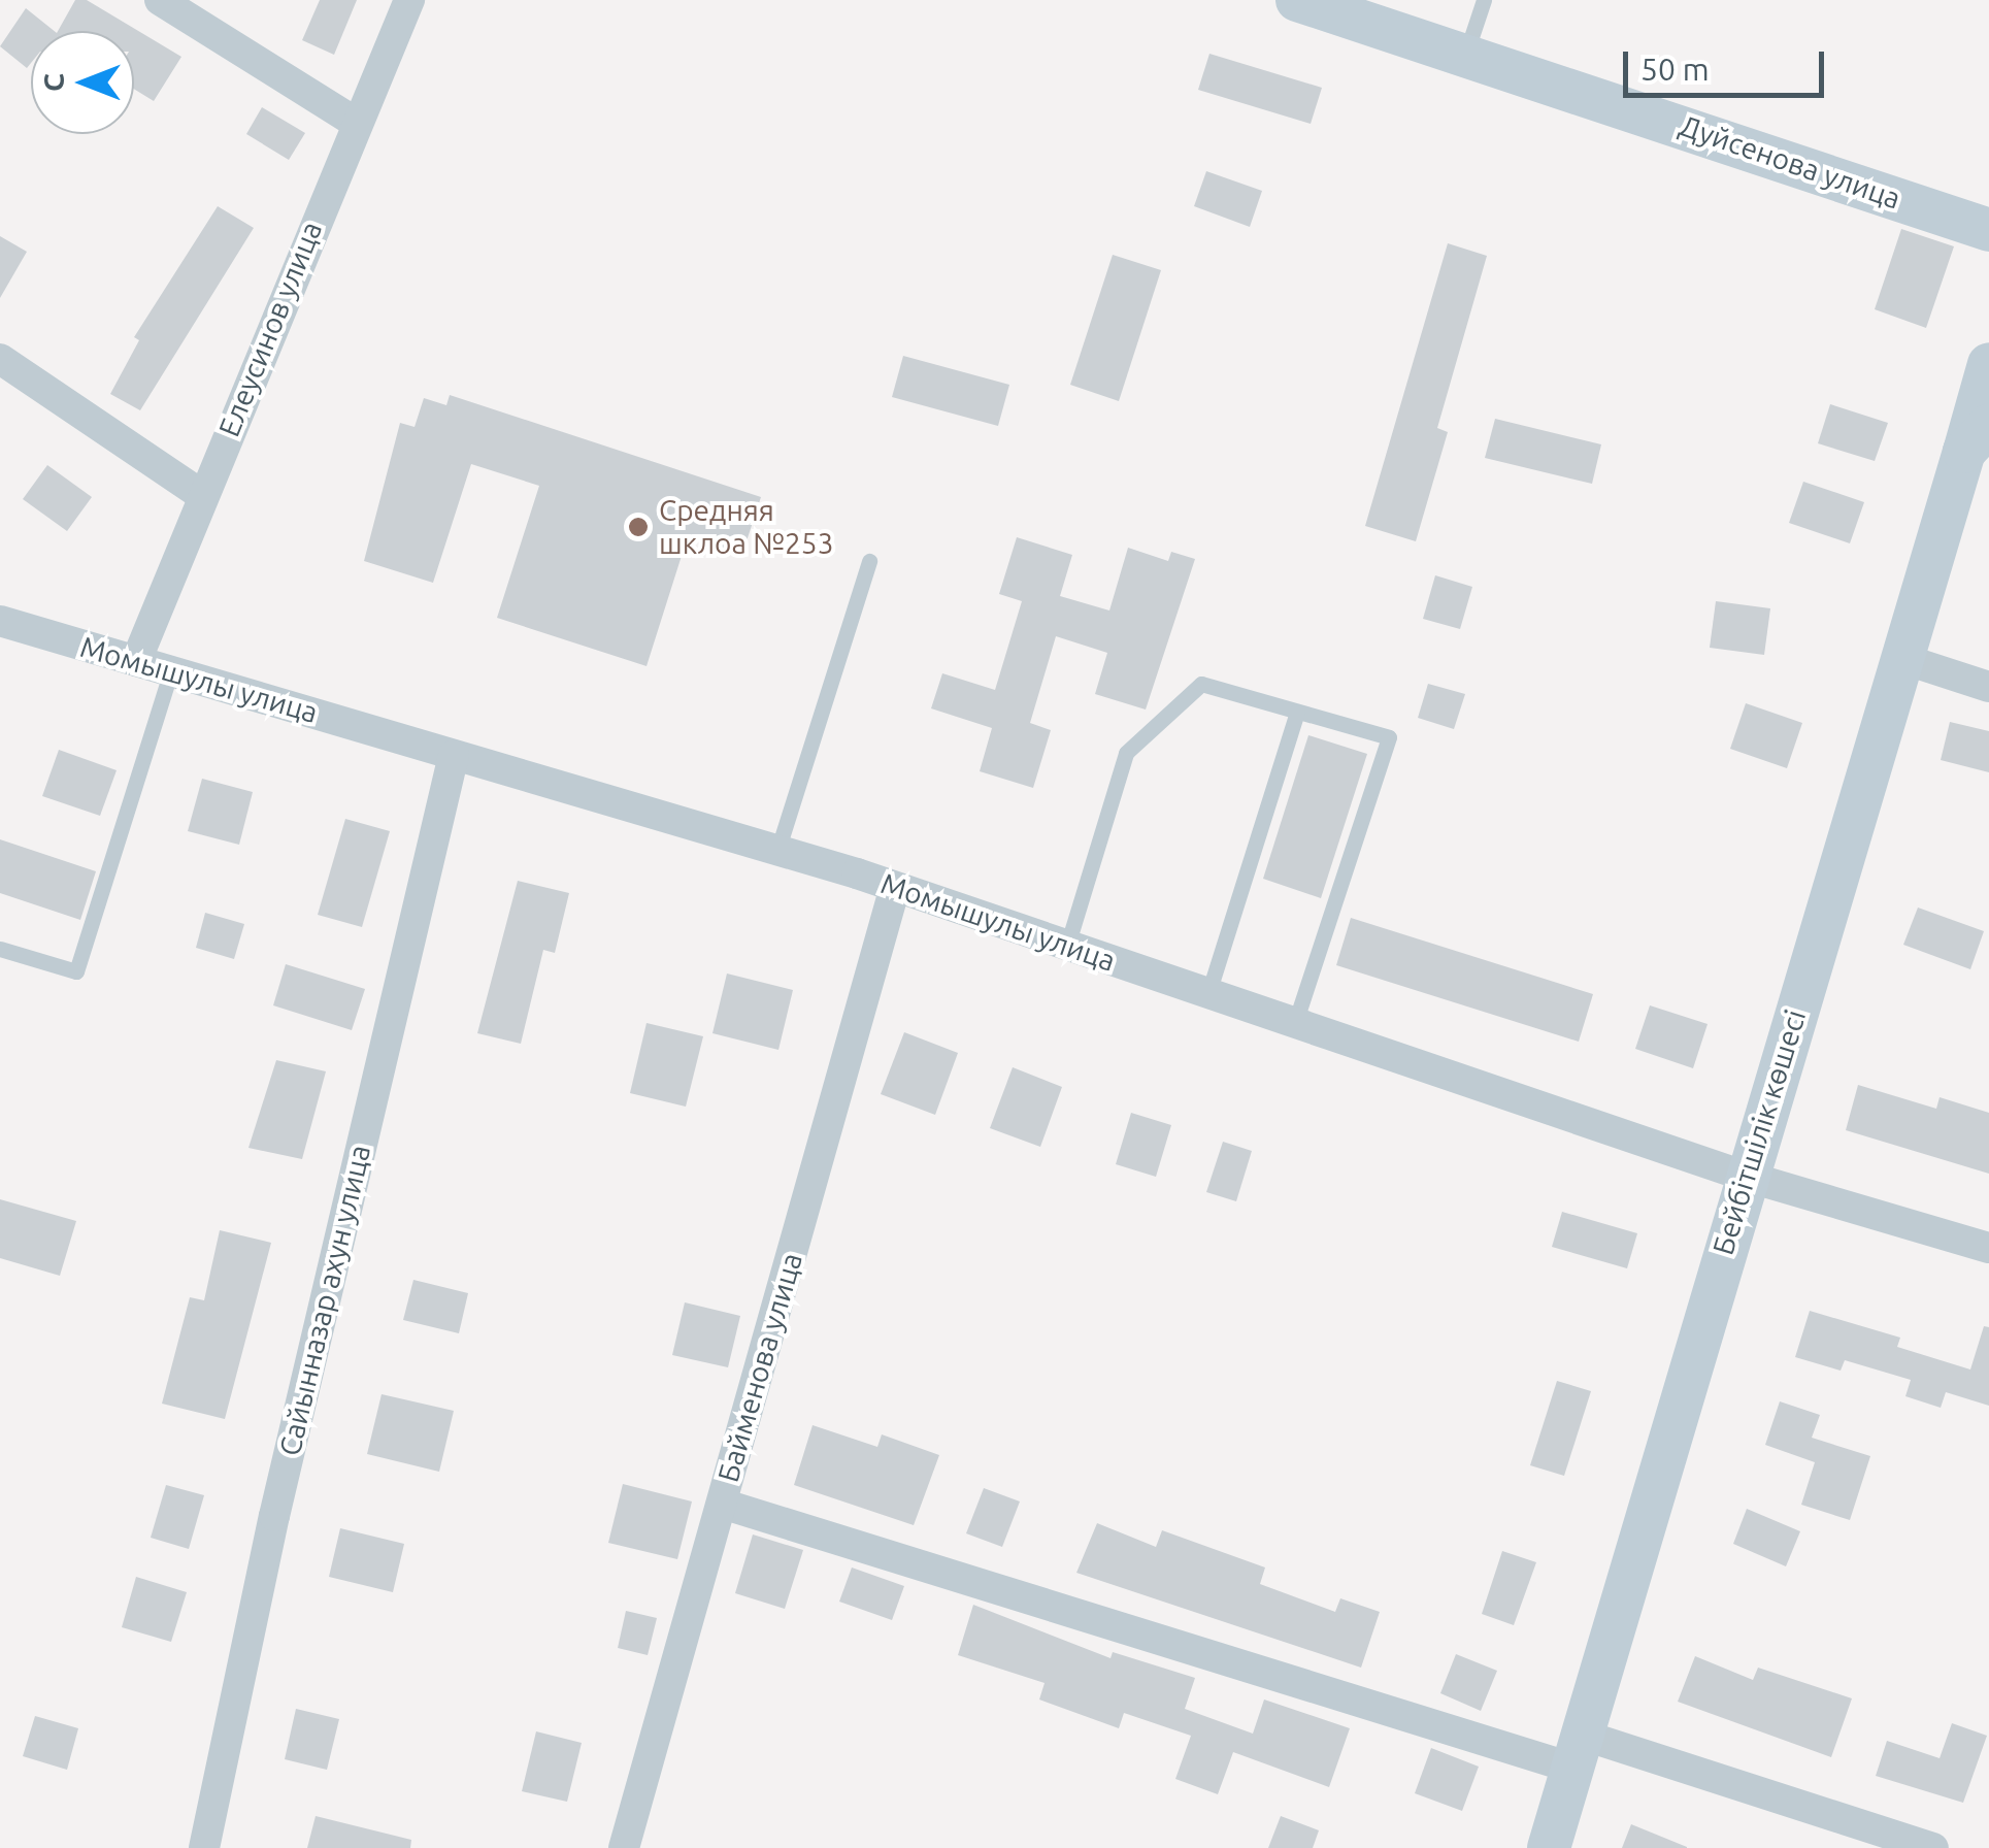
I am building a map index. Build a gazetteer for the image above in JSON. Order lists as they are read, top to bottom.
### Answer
{
  "streets": {
    "street": [
      "Дуйсенова улица",
      "Елеусинов улица",
      "Момышулы улица",
      "Бейбітшілік көшесі",
      "Сайынназар ахун улица",
      "Байменова улица"
    ]
  },
  "crossings": [
    ["Елеусинов улица", "Момышулы улица"],
    ["Момышулы улица", "Бейбітшілік көшесі"],
    ["Момышулы улица", "Сайынназар ахун улица"],
    ["Момышулы улица", "Байменова улица"]
  ],
  "places": ["Средняя шклоа №253"],
  "scale_bar": "50 m",
  "north": "left"
}
